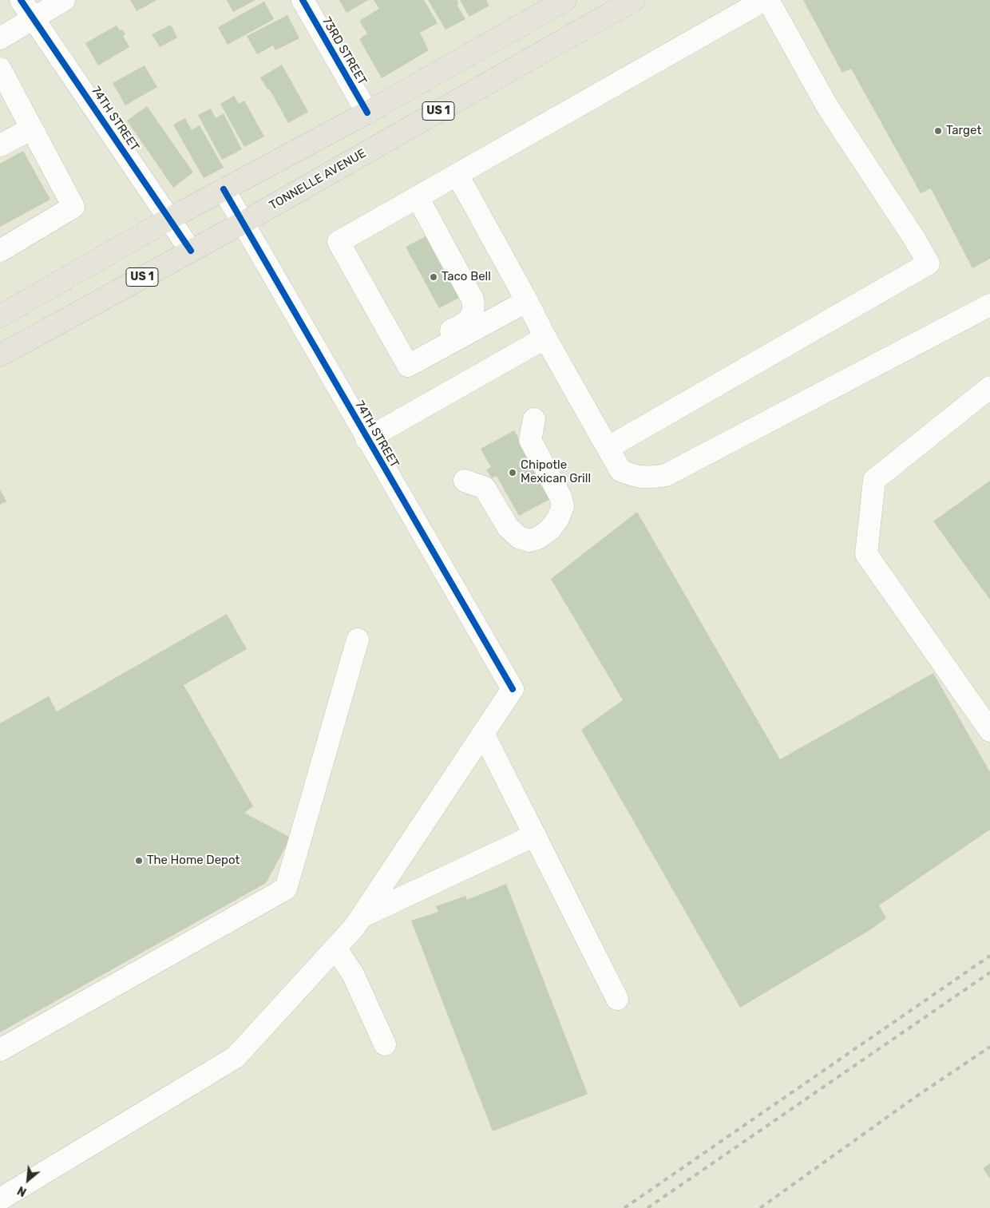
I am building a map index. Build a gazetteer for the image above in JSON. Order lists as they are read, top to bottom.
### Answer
{
  "streets": {
    "main road": ["US 1", "TONNELLE AVENUE"],
    "street": ["73RD STREET", "74TH STREET"]
  },
  "crossings": [
    ["73RD STREET", "US 1"],
    ["US 1", "74TH STREET"],
    ["74TH STREET", "TONNELLE AVENUE"]
  ],
  "places": [
    "Target",
    "Taco Bell",
    "Chipotle Mexican Grill",
    "The Home Depot"
  ],
  "north": "bottom left"
}
